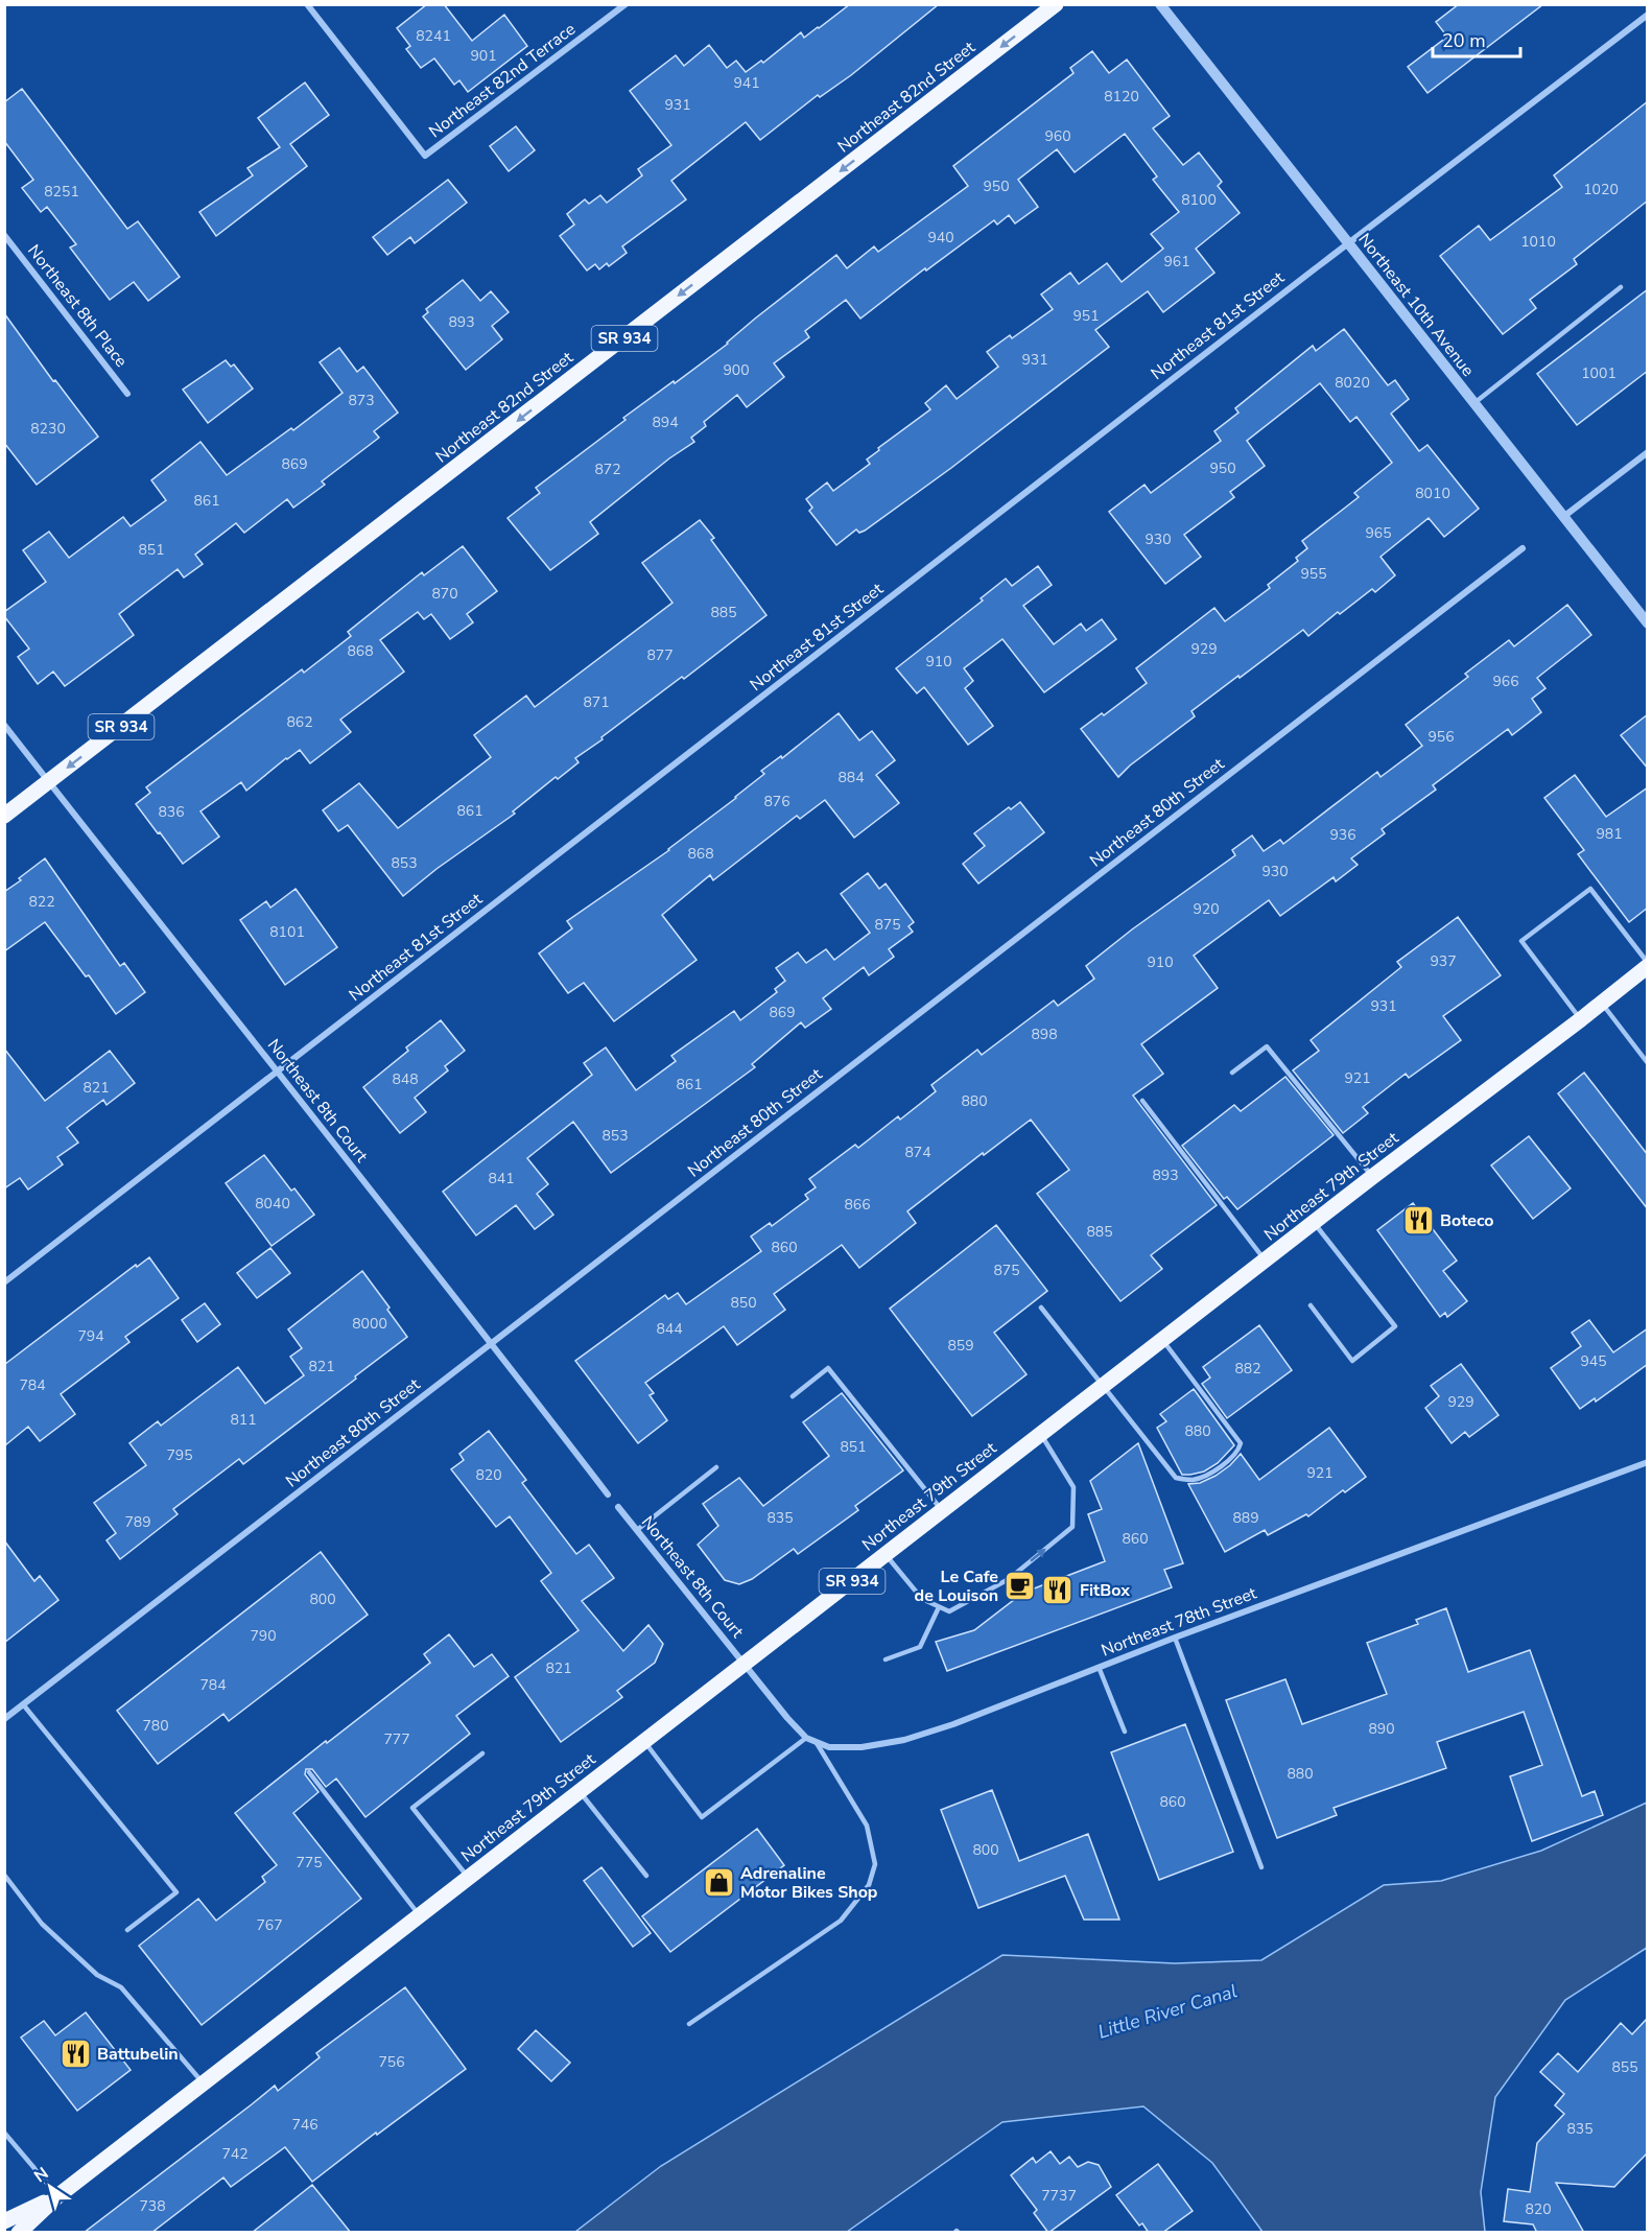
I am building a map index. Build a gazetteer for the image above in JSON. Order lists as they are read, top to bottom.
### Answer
{
  "streets": {
    "main road": ["Northeast 82nd Street", "SR 934", "Northeast 79th Street"],
    "street": [
      "Northeast 82nd Terrace",
      "Northeast 10th Avenue",
      "Northeast 8th Place",
      "Northeast 81st Street",
      "Northeast 80th Street",
      "Northeast 8th Court",
      "Northeast 78th Street"
    ]
  },
  "crossings": [
    ["Northeast 82nd Street", "Northeast 8th Court"],
    ["Northeast 10th Avenue", "Northeast 81st Street"],
    ["Northeast 81st Street", "Northeast 8th Court"],
    ["Northeast 80th Street", "Northeast 8th Court"],
    ["Northeast 8th Court", "Northeast 79th Street"],
    ["Northeast 8th Court", "Northeast 78th Street"],
    ["Northeast 79th Street", "Northeast 78th Street"]
  ],
  "one_way": ["Northeast 82nd Street"],
  "water": ["Little River Canal"],
  "places": {
    "restaurant": ["Boteco", "FitBox", "Battubelin"],
    "cafe": ["Le Cafe de Louison"],
    "shop": ["Adrenaline Motor Bikes Shop"]
  },
  "house_numbers": [
    "8241",
    "901",
    "941",
    "8120",
    "931",
    "960",
    "950",
    "1020",
    "8251",
    "8100",
    "940",
    "1010",
    "961",
    "951",
    "893",
    "931",
    "900",
    "1001",
    "8020",
    "873",
    "894",
    "8230",
    "869",
    "950",
    "872",
    "8010",
    "861",
    "965",
    "930",
    "851",
    "955",
    "870",
    "885",
    "929",
    "868",
    "877",
    "910",
    "966",
    "871",
    "862",
    "956",
    "884",
    "876",
    "861",
    "836",
    "981",
    "936",
    "868",
    "853",
    "930",
    "822",
    "920",
    "875",
    "8101",
    "937",
    "910",
    "931",
    "869",
    "898",
    "921",
    "848",
    "861",
    "821",
    "880",
    "853",
    "874",
    "893",
    "841",
    "8040",
    "866",
    "885",
    "860",
    "875",
    "850",
    "8000",
    "844",
    "794",
    "859",
    "945",
    "821",
    "882",
    "784",
    "929",
    "811",
    "880",
    "851",
    "795",
    "921",
    "820",
    "835",
    "889",
    "789",
    "860",
    "800",
    "790",
    "821",
    "784",
    "780",
    "890",
    "777",
    "880",
    "860",
    "800",
    "775",
    "767",
    "756",
    "855",
    "746",
    "835",
    "742",
    "7737",
    "738",
    "820"
  ],
  "scale_bar": "20 m",
  "north": "top left"
}
